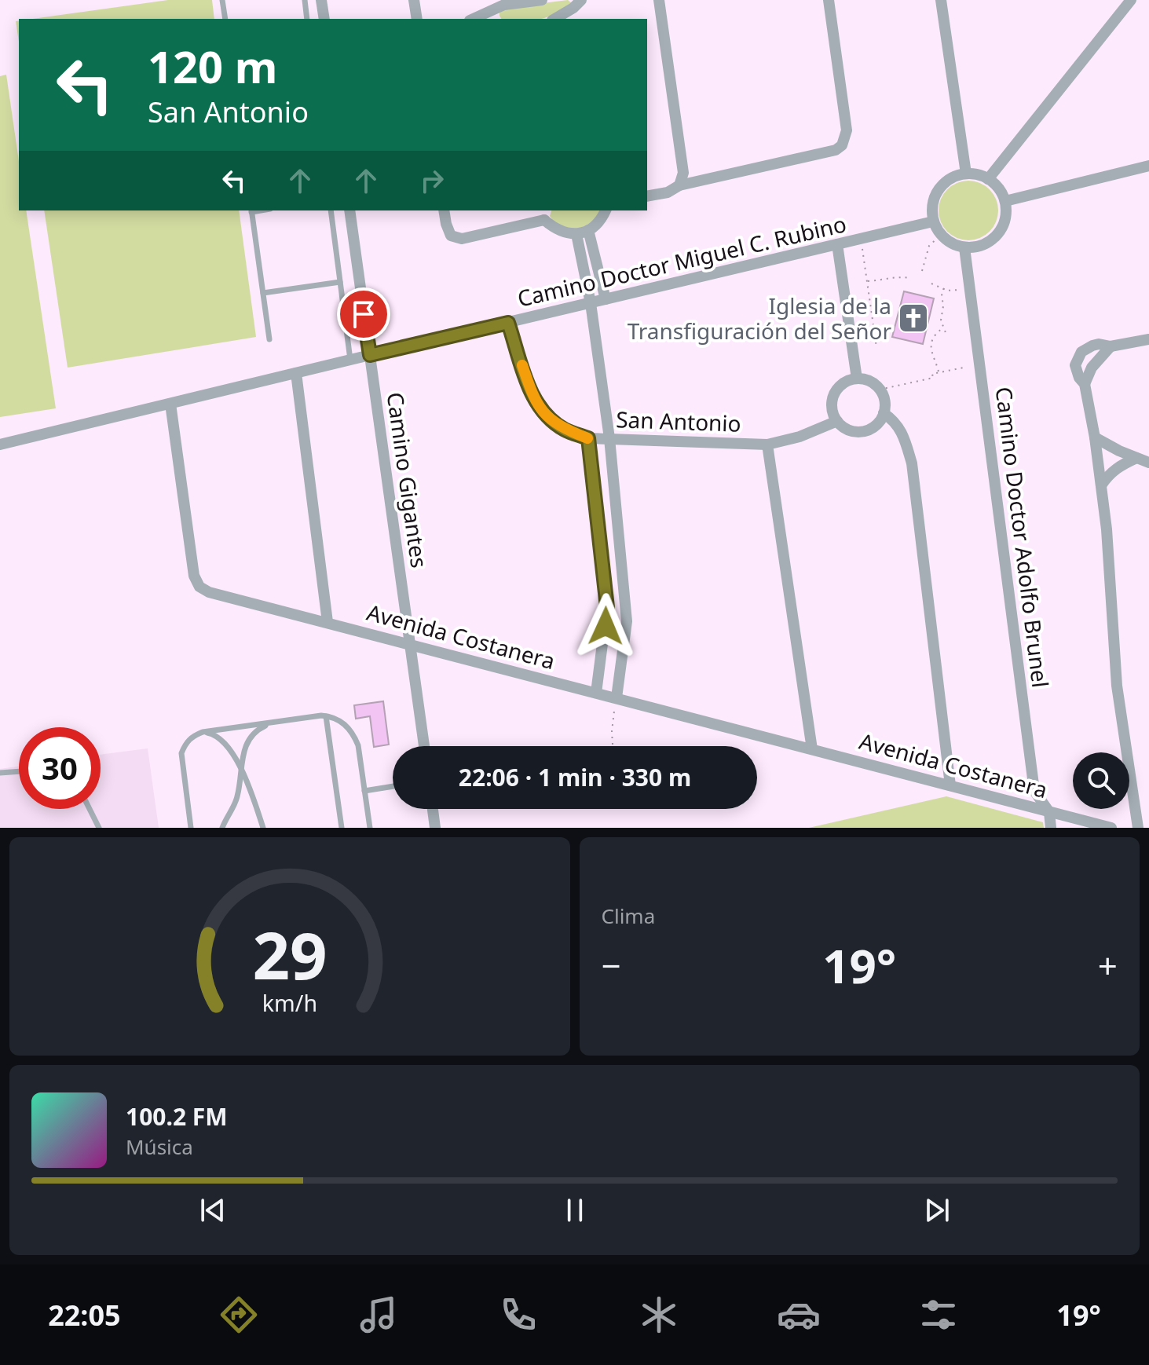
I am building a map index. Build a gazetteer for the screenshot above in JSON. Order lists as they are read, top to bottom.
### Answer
{
  "streets": {
    "street": [
      "Camino Doctor Miguel C. Rubino",
      "San Antonio",
      "Camino Gigantes",
      "Camino Doctor Adolfo Brunel",
      "Avenida Costanera"
    ]
  },
  "crossings": [
    ["Camino Doctor Miguel C. Rubino", "San Antonio"],
    ["Camino Doctor Miguel C. Rubino", "Camino Gigantes"],
    ["Camino Doctor Miguel C. Rubino", "Camino Doctor Adolfo Brunel"],
    ["Camino Doctor Miguel C. Rubino", "Avenida Costanera"],
    ["Camino Gigantes", "Avenida Costanera"],
    ["Camino Doctor Adolfo Brunel", "Avenida Costanera"]
  ],
  "places": {
    "church": ["Iglesia de la Transfiguración del Señor"]
  },
  "page": {
    "turn": ["120 m", "San Antonio"],
    "limit": "30",
    "trip": "22:06 · 1 min · 330 m",
    "tile": "Clima",
    "heat": ["−", "19°", "+"],
    "song": ["100.2 FM", "Música"],
    "tabs": ["22:05", "19°"],
    "gauge": ["29", "km/h"]
  }
}
